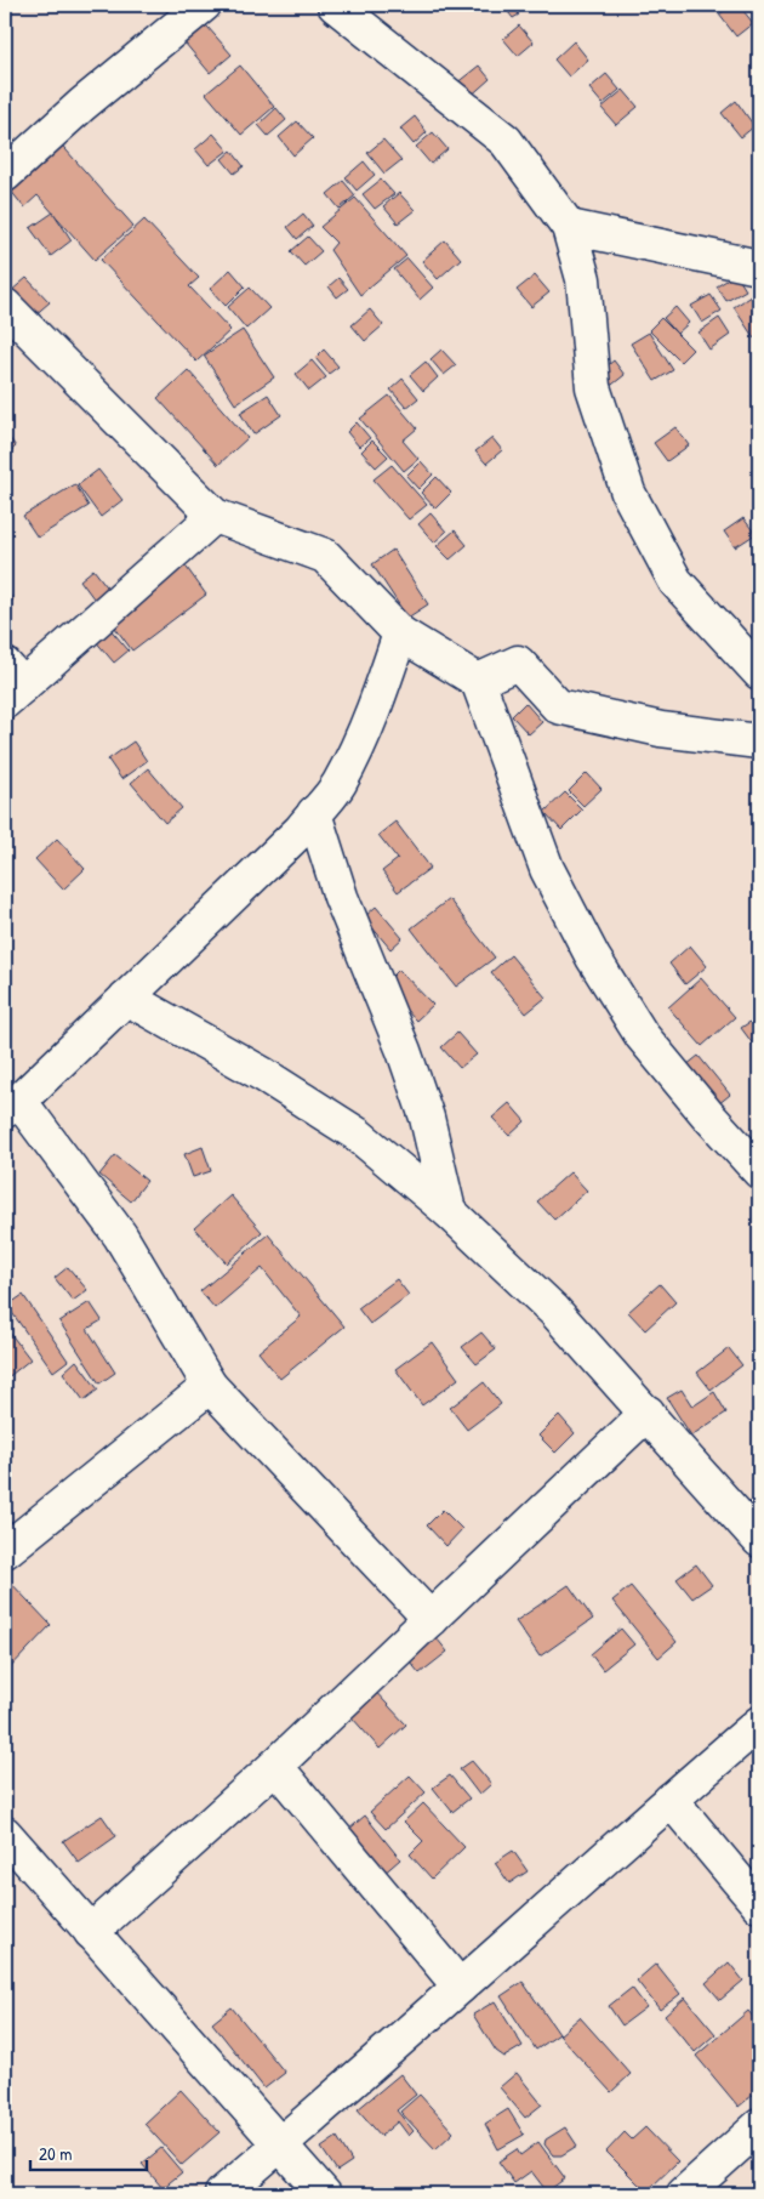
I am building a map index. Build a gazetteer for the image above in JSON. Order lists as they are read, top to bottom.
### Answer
{
  "scale_bar": "20 m"
}
